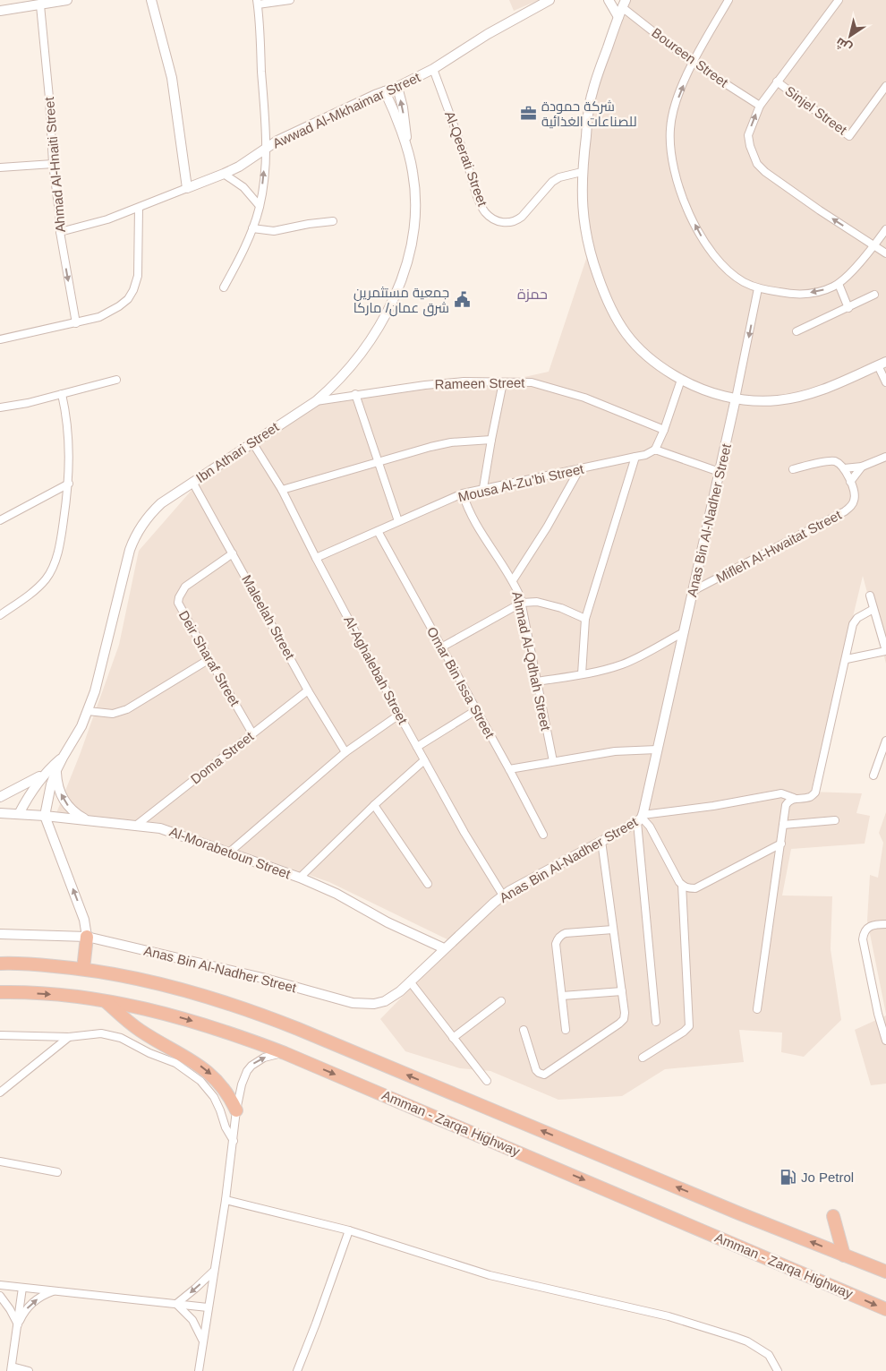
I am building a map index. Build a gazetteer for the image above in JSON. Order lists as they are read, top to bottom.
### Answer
{
  "streets": {
    "highway": ["Amman - Zarqa Highway"],
    "street": [
      "Boureen Street",
      "Awwad Al-Mkhaimar Street",
      "Sinjel Street",
      "Al-Qeerati Street",
      "Ahmad Al-Hnaiti Street",
      "Rameen Street",
      "Ibn Athari Street",
      "Mousa Al-Zu’bi Street",
      "Anas Bin Al-Nadher Street",
      "Mifleh Al-Hwaitat Street",
      "Maleelah Street",
      "Deir Sharaf Street",
      "Ahmad Al-Qdhah Street",
      "Al-Aghalebah Street",
      "Omar Bin Issa Street",
      "Doma Street",
      "Al-Morabetoun Street"
    ]
  },
  "crossings": [
    ["Awwad Al-Mkhaimar Street", "Al-Qeerati Street"],
    ["Awwad Al-Mkhaimar Street", "Ahmad Al-Hnaiti Street"],
    ["Awwad Al-Mkhaimar Street", "Ibn Athari Street"],
    ["Rameen Street", "Ibn Athari Street"],
    ["Ibn Athari Street", "Maleelah Street"],
    ["Ibn Athari Street", "Al-Aghalebah Street"],
    ["Ibn Athari Street", "Al-Morabetoun Street"],
    ["Mousa Al-Zu’bi Street", "Ahmad Al-Qdhah Street"],
    ["Mousa Al-Zu’bi Street", "Al-Aghalebah Street"],
    ["Mousa Al-Zu’bi Street", "Omar Bin Issa Street"],
    ["Anas Bin Al-Nadher Street", "Mifleh Al-Hwaitat Street"],
    ["Anas Bin Al-Nadher Street", "Al-Aghalebah Street"],
    ["Anas Bin Al-Nadher Street", "Al-Morabetoun Street"],
    ["Maleelah Street", "Deir Sharaf Street"],
    ["Maleelah Street", "Doma Street"],
    ["Deir Sharaf Street", "Doma Street"],
    ["Doma Street", "Al-Morabetoun Street"]
  ],
  "districts": ["حمزة"],
  "places": {
    "office": ["شركة حمودة للصناعات الغذائية"],
    "public building": ["جمعية مستثمرين شرق عمان/ ماركا"],
    "fuel station": ["Jo Petrol"]
  },
  "north": "bottom left"
}
